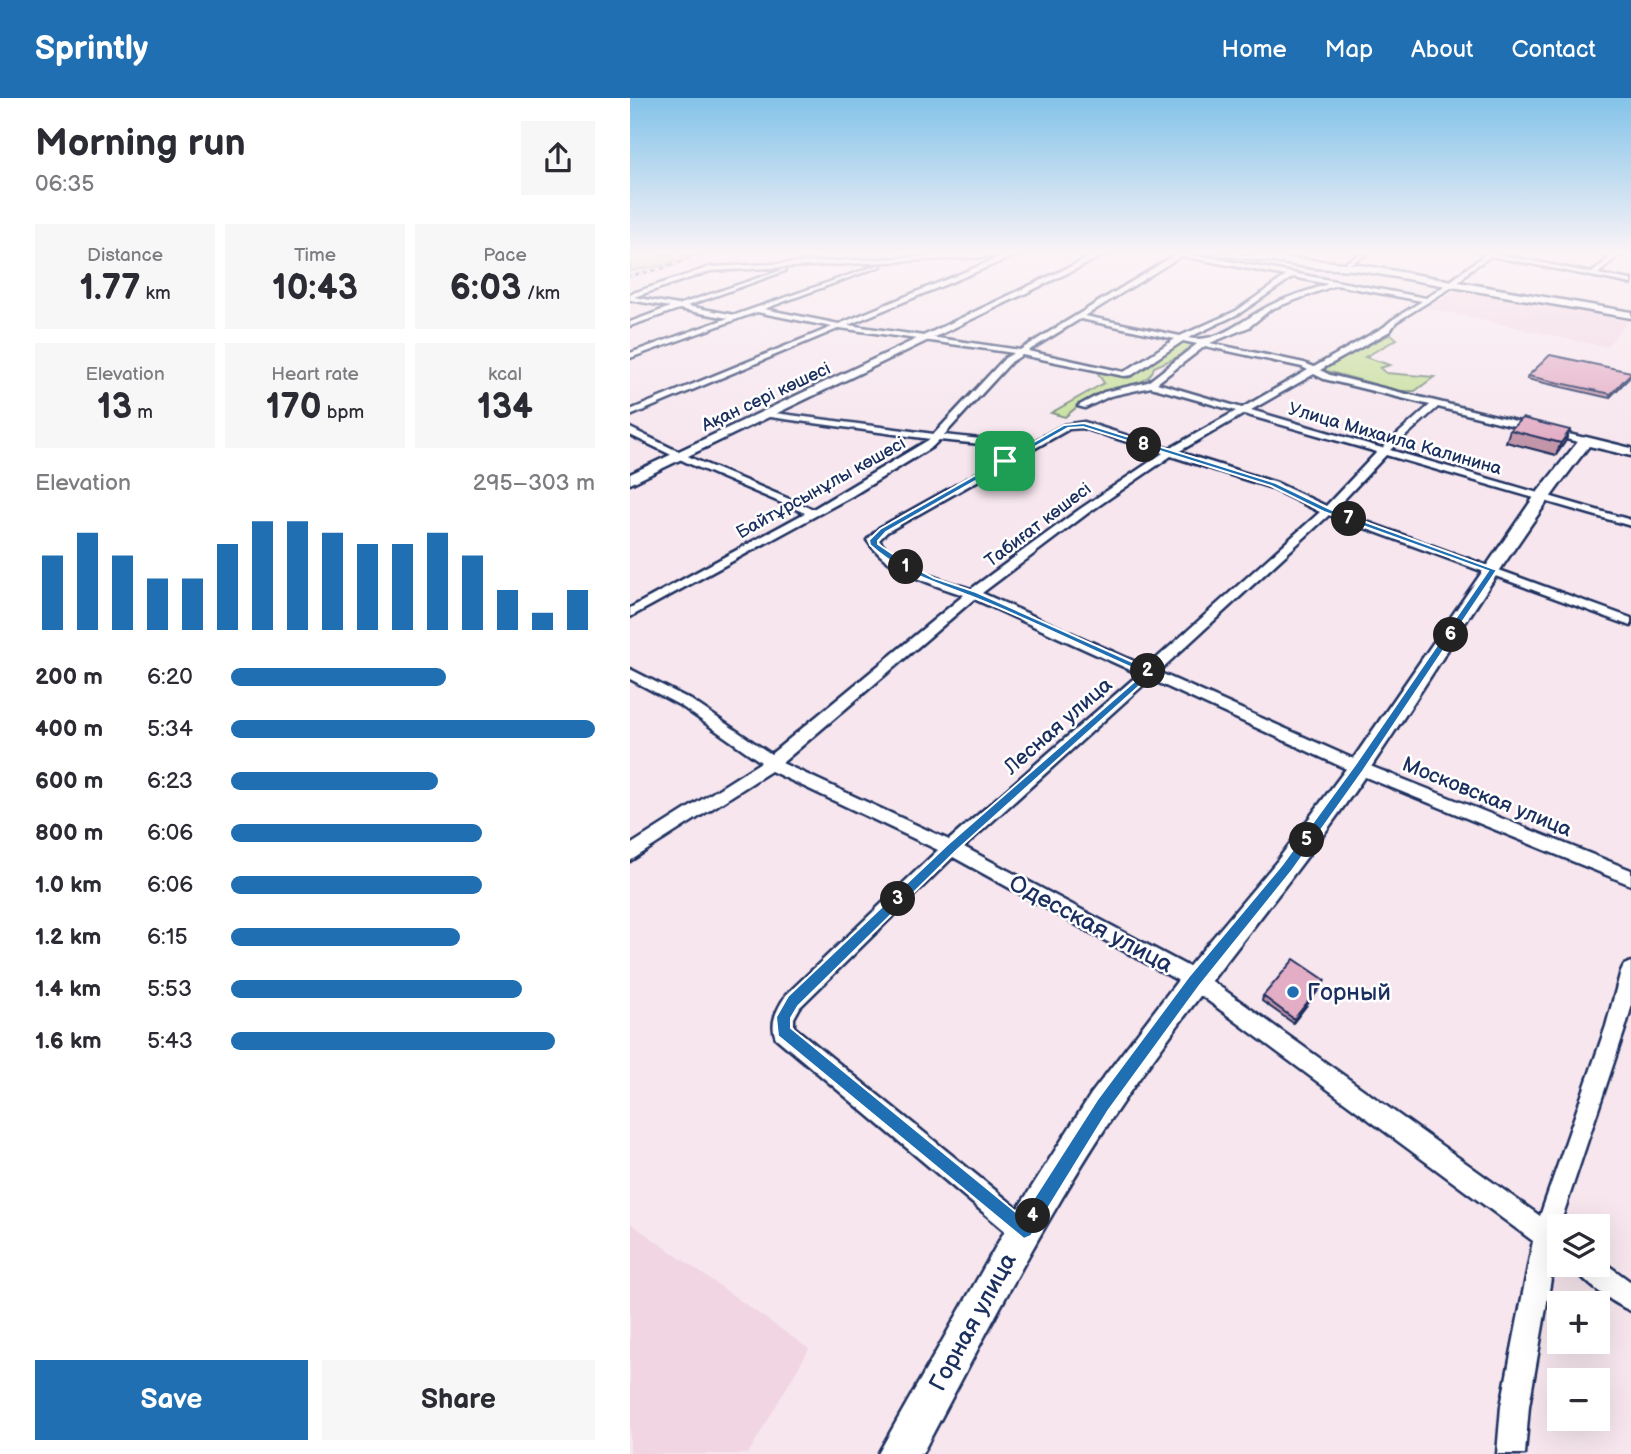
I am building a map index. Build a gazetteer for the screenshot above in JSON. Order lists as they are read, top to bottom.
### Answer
{
  "streets": {
    "street": [
      "Ақан сері көшесі",
      "Улица Михаила Калинина",
      "Байтұрсынұлы көшесі",
      "Табиғат көшесі",
      "Лесная улица",
      "Московская улица",
      "Одесская улица",
      "Горная улица"
    ]
  },
  "crossings": [
    ["Улица Михаила Калинина", "Табиғат көшесі"],
    ["Улица Михаила Калинина", "Лесная улица"],
    ["Улица Михаила Калинина", "Горная улица"],
    ["Табиғат көшесі", "Московская улица"],
    ["Табиғат көшесі", "Одесская улица"],
    ["Лесная улица", "Московская улица"],
    ["Лесная улица", "Одесская улица"],
    ["Лесная улица", "Горная улица"],
    ["Московская улица", "Горная улица"],
    ["Одесская улица", "Горная улица"]
  ],
  "places": ["Горный"],
  "page": {
    "header": "Sprintly",
    "nav": [
      "Home",
      "Map",
      "About",
      "Contact"
    ],
    "heading": ["Morning run", "06:35"],
    "stats": [
      ["Distance", "1.77 km"],
      ["Time", "10:43"],
      ["Pace", "6:03 /km"],
      ["Elevation", "13 m"],
      ["Heart rate", "170 bpm"],
      ["kcal", "134"]
    ],
    "pins": [
      "8",
      "7",
      "1",
      "6",
      "2",
      "5",
      "3",
      "4"
    ],
    "chart": ["Elevation", "295–303 m"],
    "list": [
      {
        "name": "200 m",
        "note": "6:20"
      },
      {
        "name": "400 m",
        "note": "5:34"
      },
      {
        "name": "600 m",
        "note": "6:23"
      },
      {
        "name": "800 m",
        "note": "6:06"
      },
      {
        "name": "1.0 km",
        "note": "6:06"
      },
      {
        "name": "1.2 km",
        "note": "6:15"
      },
      {
        "name": "1.4 km",
        "note": "5:53"
      },
      {
        "name": "1.6 km",
        "note": "5:43"
      }
    ],
    "map_buttons": ["+", "−"],
    "buttons": ["Save", "Share"]
  }
}
